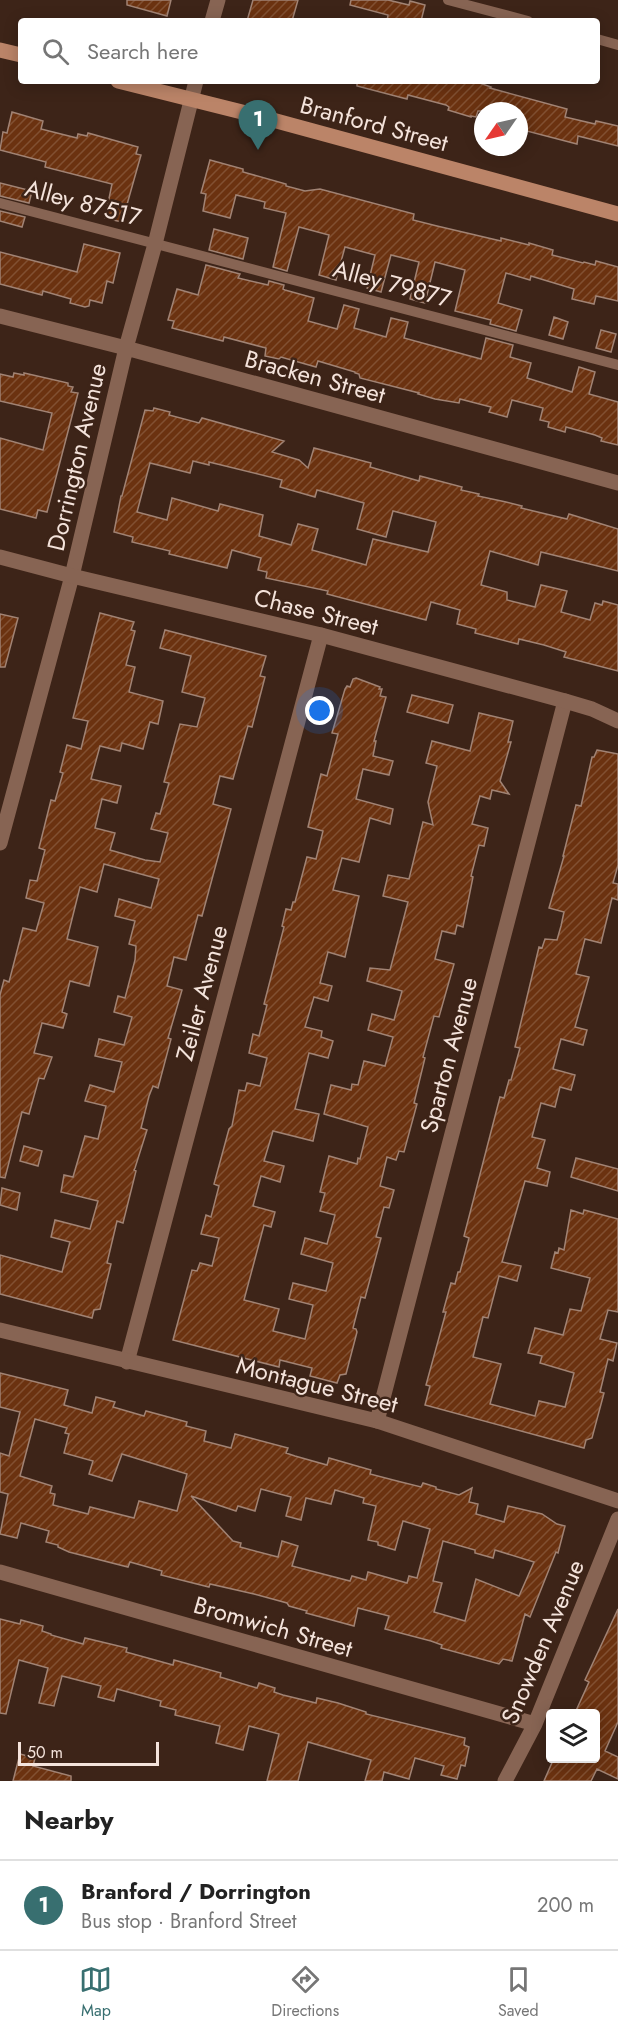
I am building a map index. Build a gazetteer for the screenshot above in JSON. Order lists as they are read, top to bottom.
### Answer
{
  "streets": {
    "main road": ["Branford Street"],
    "street": [
      "Bracken Street",
      "Dorrington Avenue",
      "Chase Street",
      "Zeiler Avenue",
      "Sparton Avenue",
      "Montague Street",
      "Bromwich Street",
      "Snowden Avenue"
    ],
    "lane": ["Alley 87517", "Alley 79877"]
  },
  "crossings": [
    ["Branford Street", "Dorrington Avenue"],
    ["Alley 87517", "Alley 79877"],
    ["Alley 87517", "Dorrington Avenue"],
    ["Alley 79877", "Dorrington Avenue"],
    ["Bracken Street", "Dorrington Avenue"],
    ["Dorrington Avenue", "Chase Street"],
    ["Chase Street", "Zeiler Avenue"],
    ["Chase Street", "Sparton Avenue"],
    ["Zeiler Avenue", "Montague Street"],
    ["Sparton Avenue", "Montague Street"],
    ["Bromwich Street", "Snowden Avenue"]
  ],
  "scale_bar": "50 m",
  "north": "bottom left",
  "page": {
    "search": "Search here",
    "pins": "1",
    "scale": "50 m",
    "heading": "Nearby",
    "list": [
      {
        "mark": "1",
        "name": "Branford / Dorrington",
        "note": "Bus stop · Branford Street",
        "value": "200 m"
      }
    ],
    "nav": ["Map", "Directions", "Saved"]
  }
}
